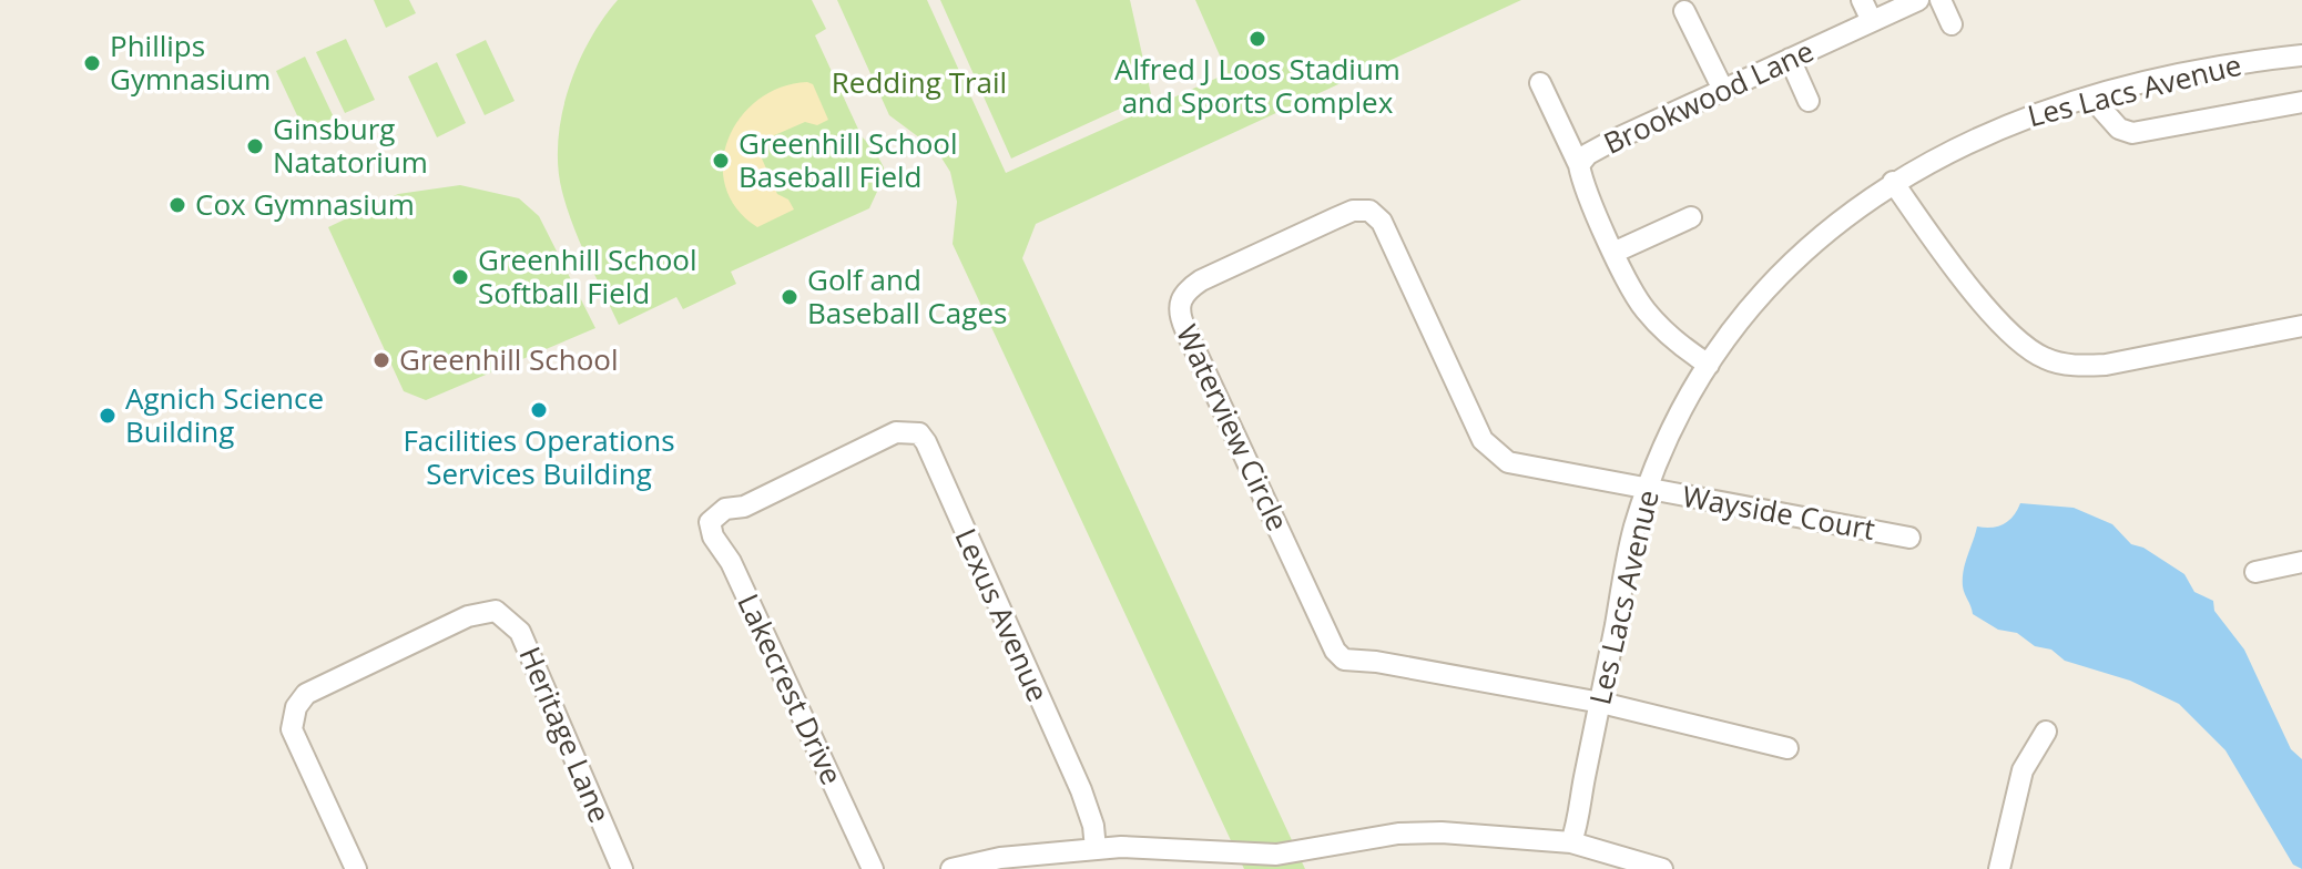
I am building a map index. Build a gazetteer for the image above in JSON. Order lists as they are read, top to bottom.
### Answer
{
  "streets": {
    "street": [
      "Les Lacs Avenue",
      "Brookwood Lane",
      "Waterview Circle",
      "Wayside Court",
      "Lexus Avenue",
      "Lakecrest Drive",
      "Heritage Lane"
    ]
  },
  "crossings": [
    ["Les Lacs Avenue", "Brookwood Lane"],
    ["Les Lacs Avenue", "Waterview Circle"],
    ["Les Lacs Avenue", "Wayside Court"],
    ["Waterview Circle", "Wayside Court"],
    ["Lexus Avenue", "Lakecrest Drive"]
  ],
  "parks": ["Redding Trail"],
  "places": [
    "Alfred J Loos Stadium and Sports Complex",
    "Phillips Gymnasium",
    "Ginsburg Natatorium",
    "Greenhill School Baseball Field",
    "Cox Gymnasium",
    "Greenhill School Softball Field",
    "Golf and Baseball Cages",
    "Greenhill School",
    "Facilities Operations Services Building",
    "Agnich Science Building"
  ]
}
